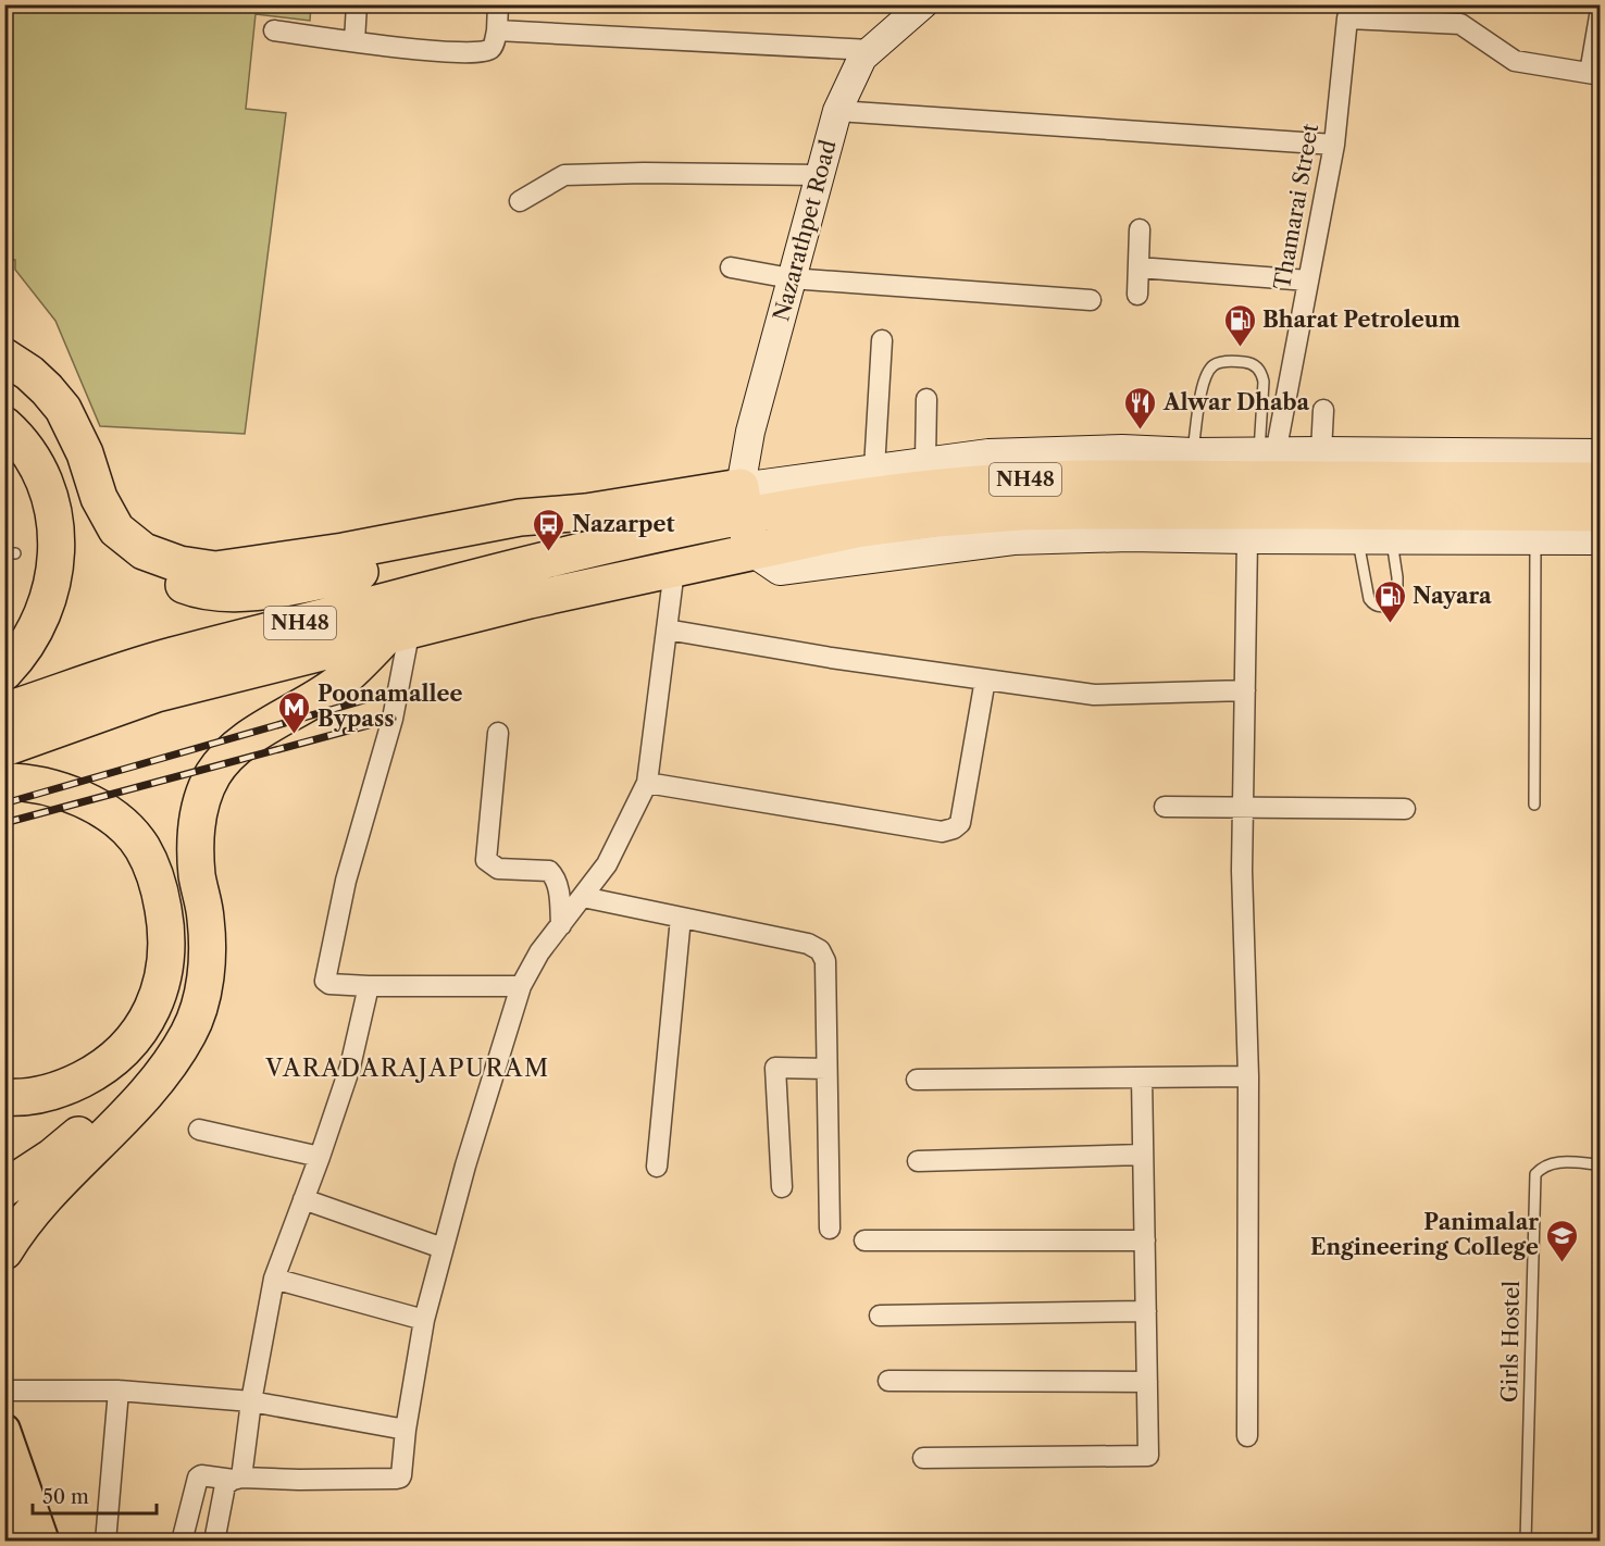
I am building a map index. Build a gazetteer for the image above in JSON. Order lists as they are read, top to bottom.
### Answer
{
  "streets": {
    "highway": ["NH48"],
    "street": ["Thamarai Street", "Nazarathpet Road"],
    "lane": ["Girls Hostel"]
  },
  "crossings": [
    ["Nazarathpet Road", "NH48"]
  ],
  "districts": ["VARADARAJAPURAM"],
  "places": {
    "fuel station": ["Bharat Petroleum", "Nayara"],
    "restaurant": ["Alwar Dhaba"],
    "bus stop": ["Nazarpet"],
    "metro station": ["Poonamallee Bypass"],
    "school or university": ["Panimalar Engineering College"]
  },
  "scale_bar": "50 m"
}
